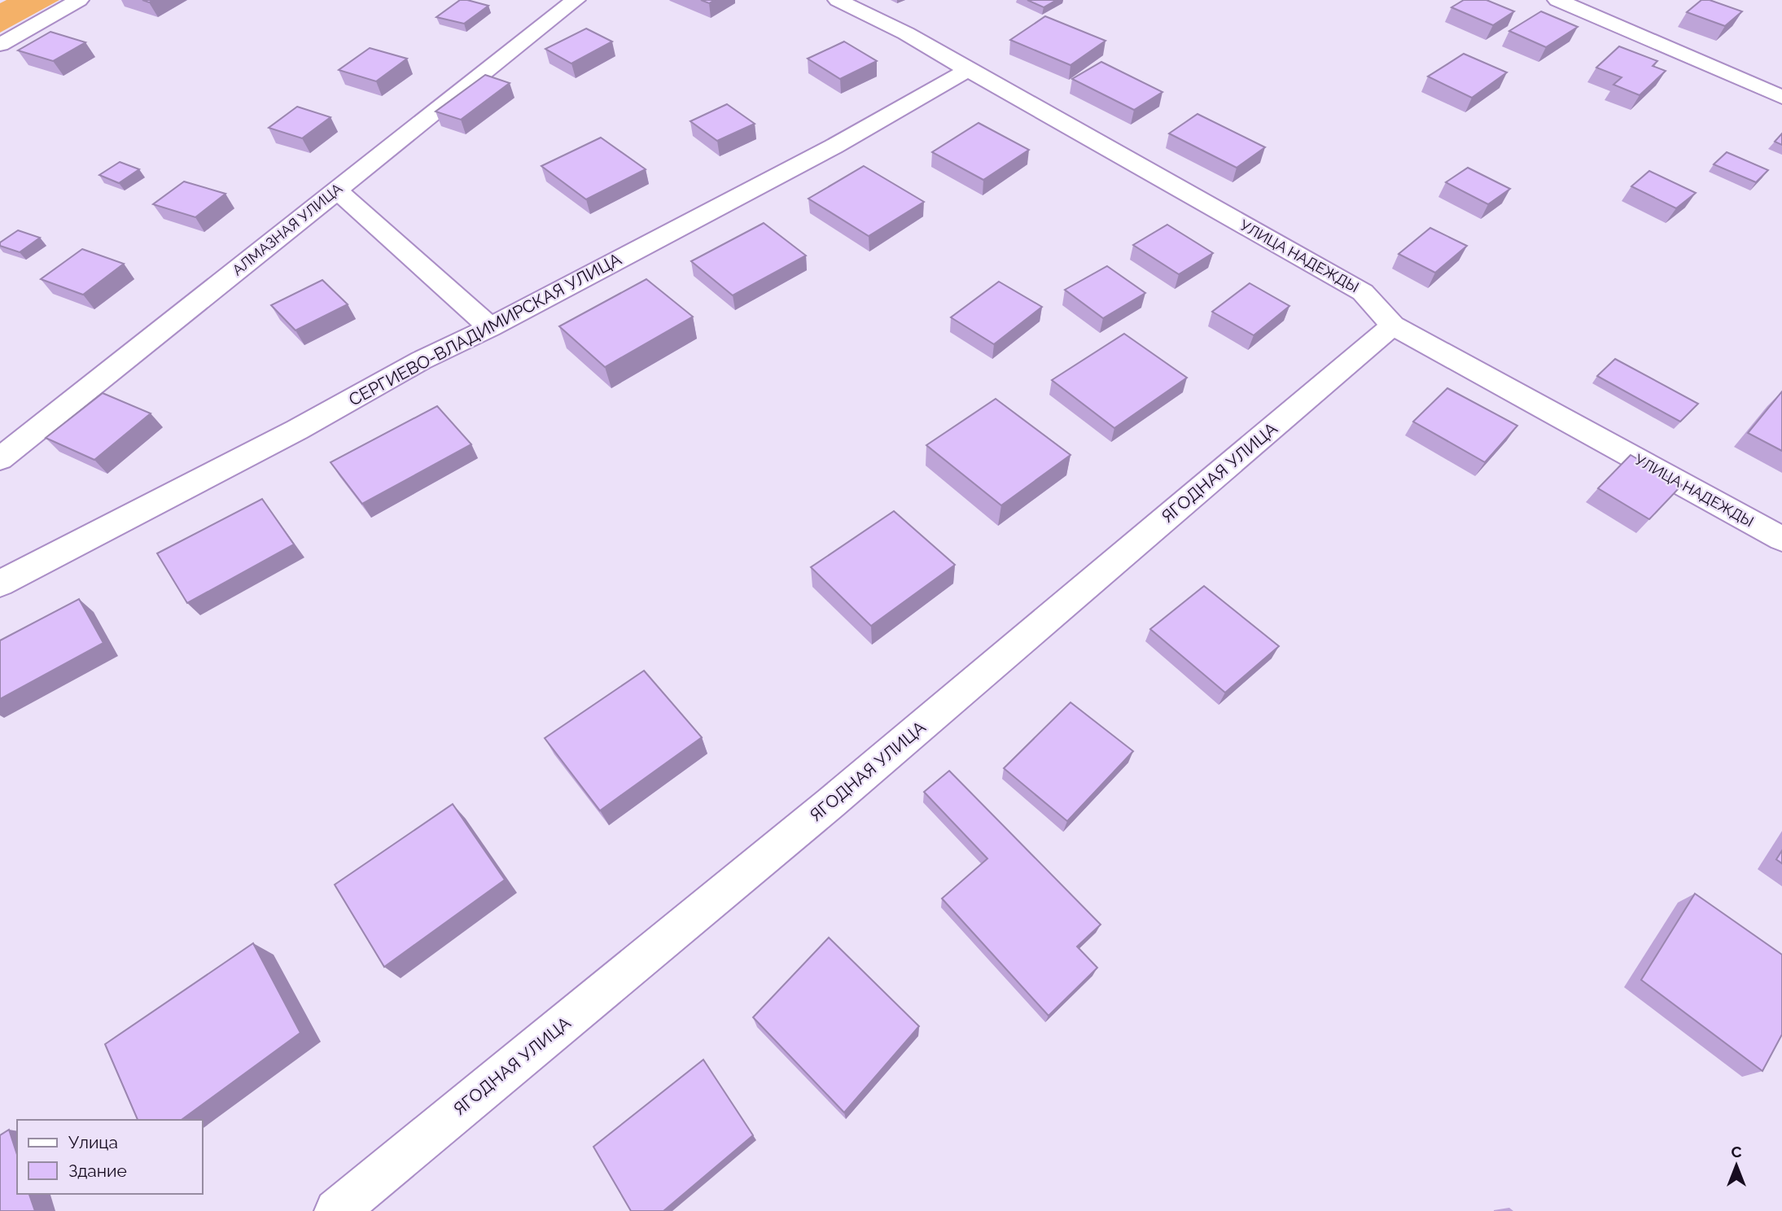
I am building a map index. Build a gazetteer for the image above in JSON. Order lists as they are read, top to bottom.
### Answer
{
  "streets": {
    "street": [
      "АЛМАЗНАЯ УЛИЦА",
      "УЛИЦА НАДЕЖДЫ",
      "СЕРГИЕВО-ВЛАДИМИРСКАЯ УЛИЦА",
      "ЯГОДНАЯ УЛИЦА"
    ]
  },
  "crossings": [
    ["УЛИЦА НАДЕЖДЫ", "СЕРГИЕВО-ВЛАДИМИРСКАЯ УЛИЦА"],
    ["УЛИЦА НАДЕЖДЫ", "ЯГОДНАЯ УЛИЦА"]
  ],
  "legend": ["Улица", "Здание"],
  "north": "top"
}
